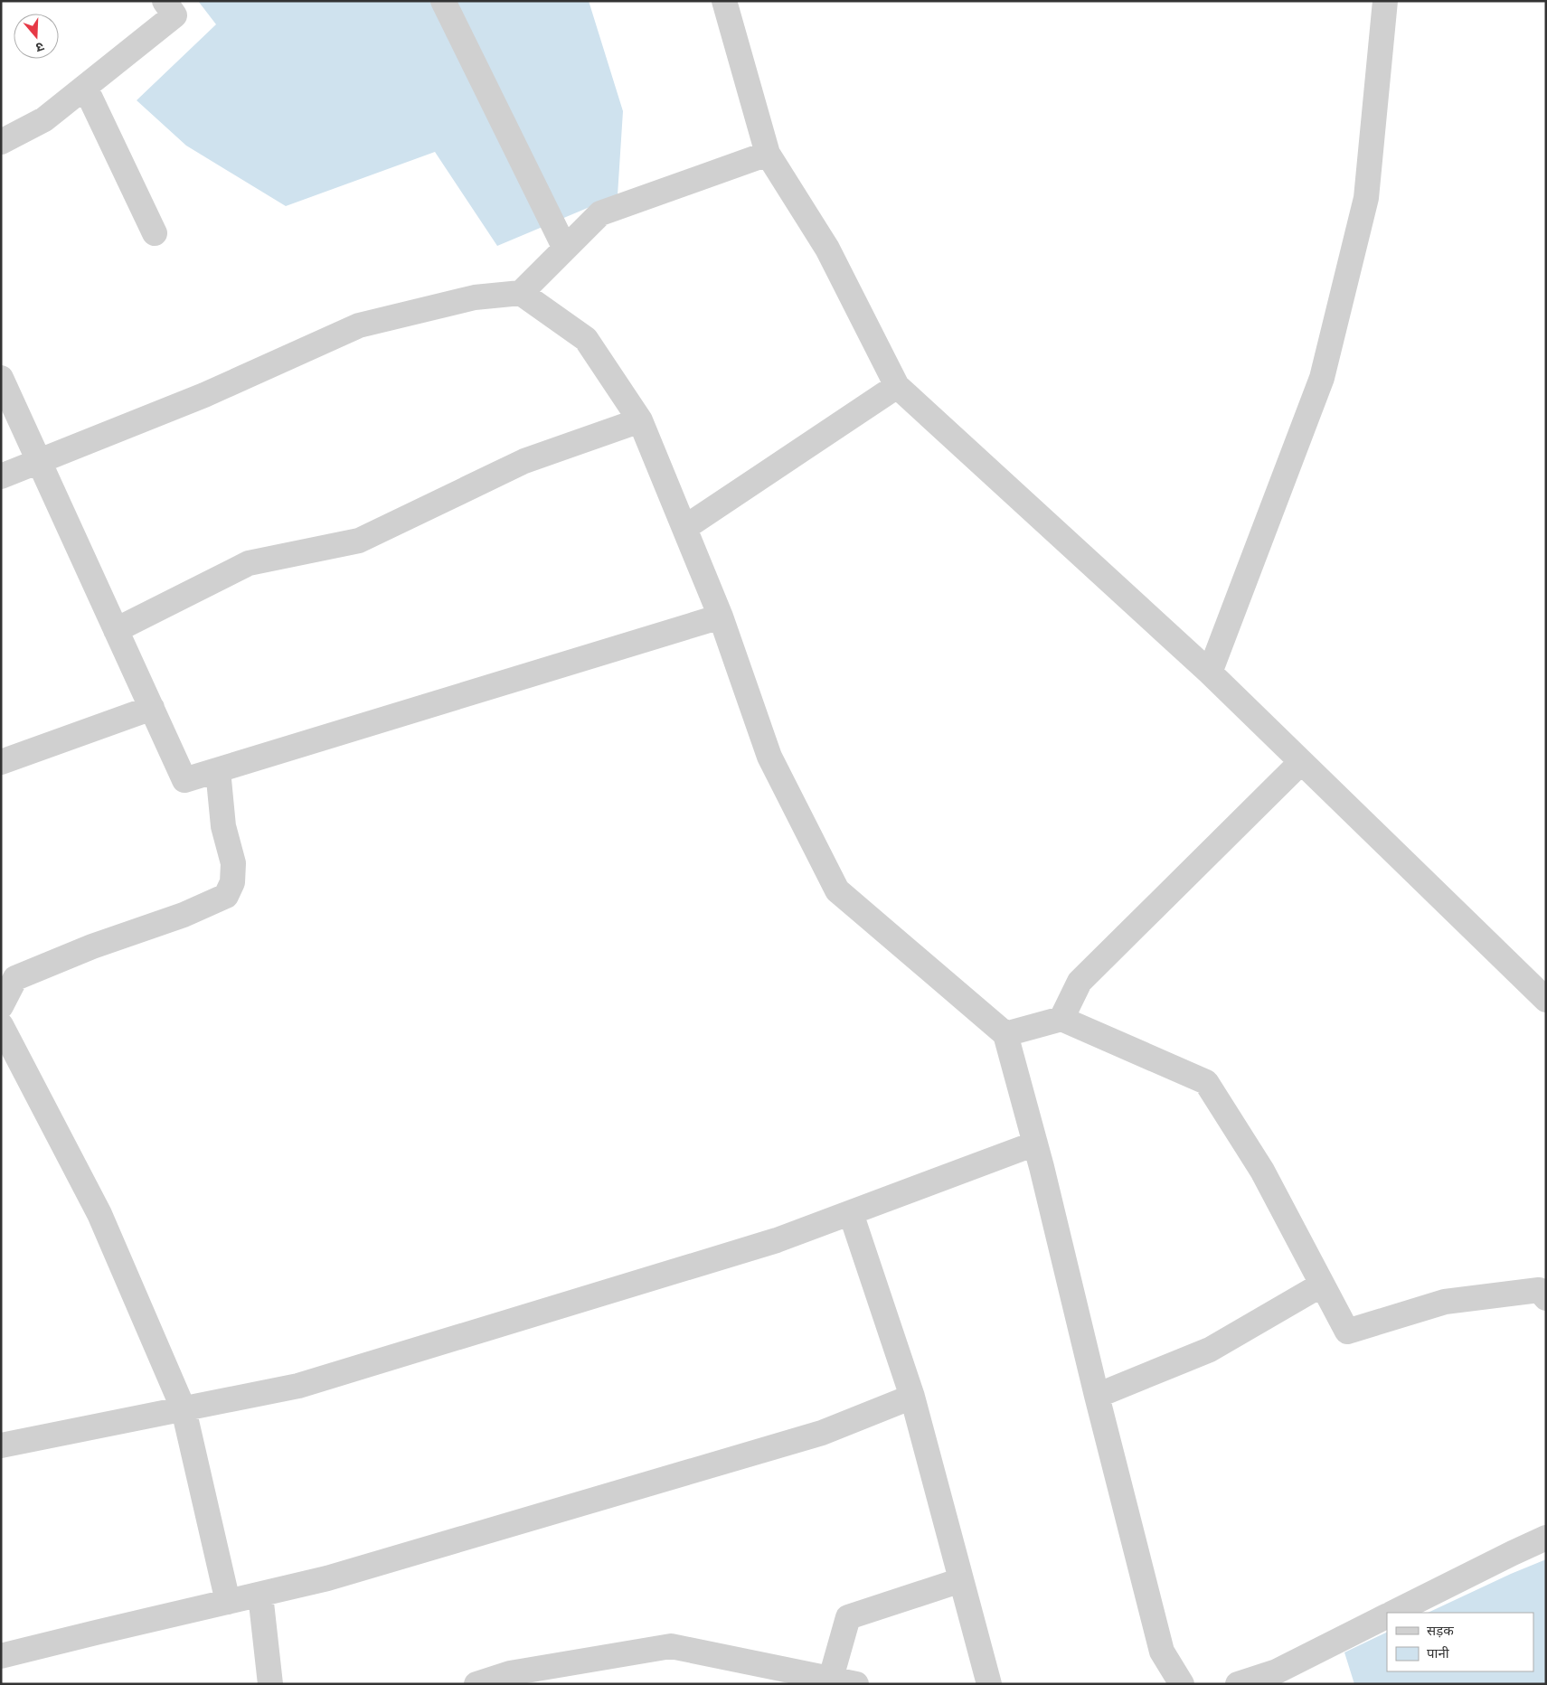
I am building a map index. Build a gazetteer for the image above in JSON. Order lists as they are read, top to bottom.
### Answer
{
  "legend": ["सड़क", "पानी"],
  "north": "bottom"
}
